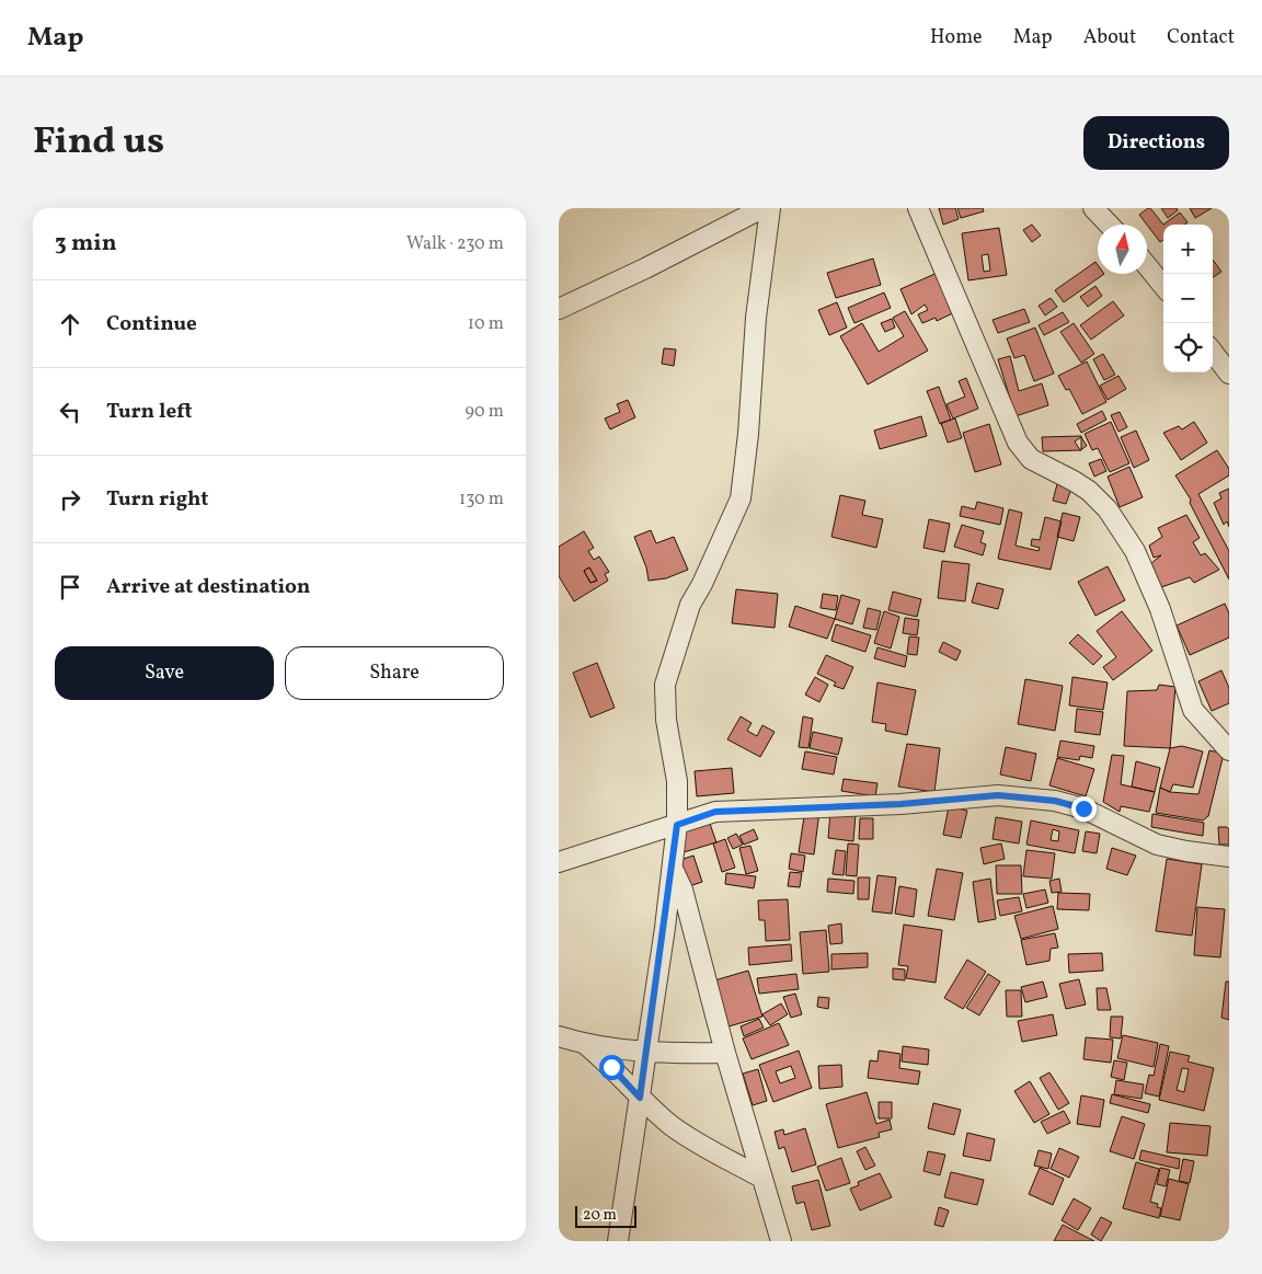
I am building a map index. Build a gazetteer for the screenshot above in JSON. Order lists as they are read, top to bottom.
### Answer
{
  "scale_bar": "20 m",
  "north": "top",
  "page": {
    "header": "Map",
    "nav": [
      "Home",
      "Map",
      "About",
      "Contact"
    ],
    "title": "Find us",
    "buttons": [
      "Directions",
      ["Save", "Share"]
    ],
    "heading": ["3 min", "Walk · 230 m"],
    "map_buttons": ["+", "−"],
    "list": [
      ["Continue", "10 m"],
      ["Turn left", "90 m"],
      ["Turn right", "130 m"],
      "Arrive at destination"
    ],
    "scale": "20 m"
  }
}
